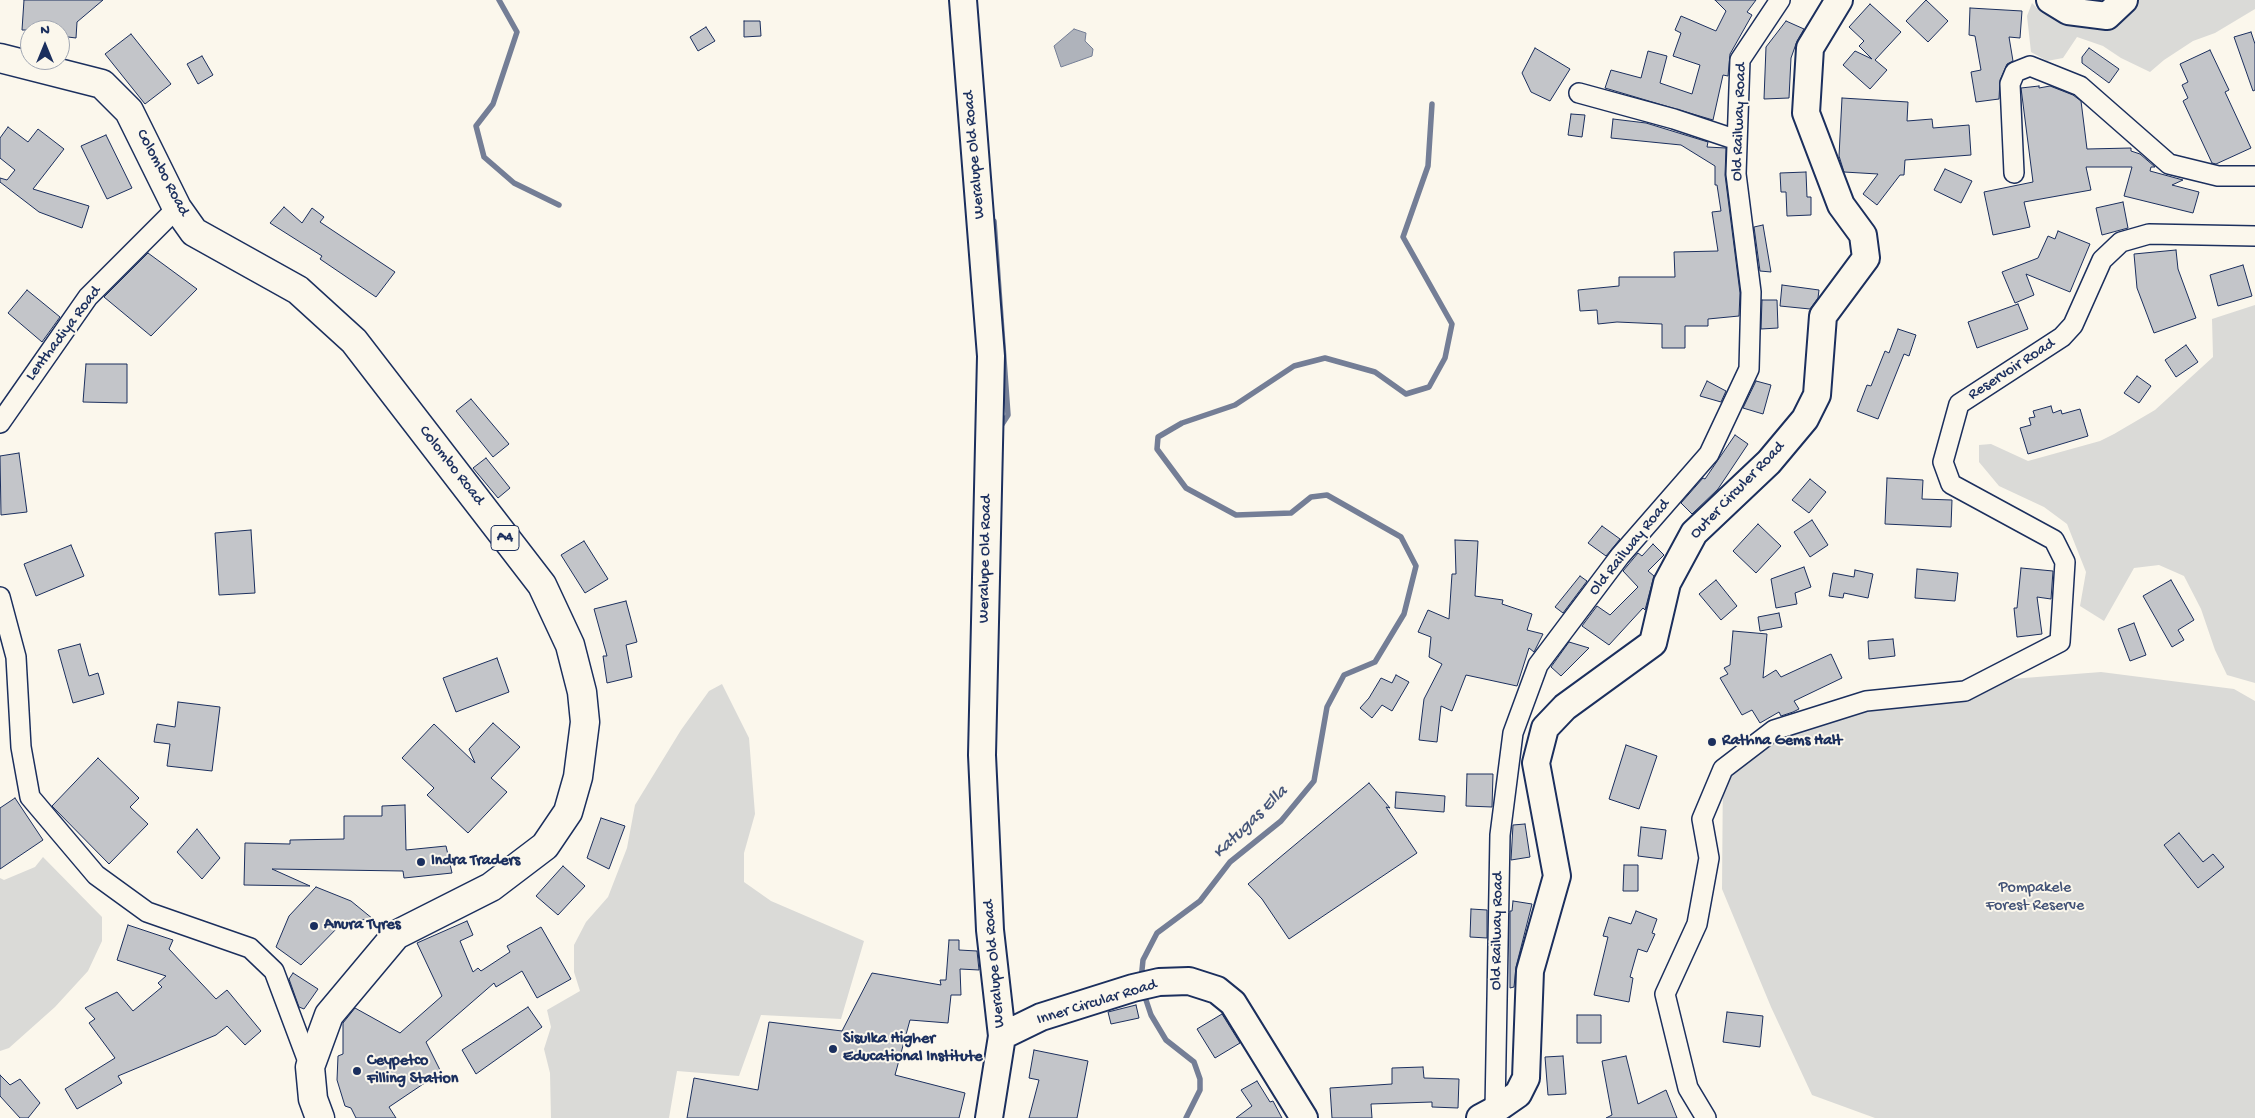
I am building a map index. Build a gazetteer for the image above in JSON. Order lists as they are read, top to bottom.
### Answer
{
  "streets": {
    "highway": ["Colombo Road", "A4"],
    "street": [
      "Old Railway Road",
      "Weralupe Old Road",
      "Lenthadiya Road",
      "Reservoir Road",
      "Outer Circuler Road",
      "Inner Circular Road"
    ]
  },
  "crossings": [
    ["Old Railway Road", "Outer Circuler Road"],
    ["Weralupe Old Road", "Inner Circular Road"],
    ["Colombo Road", "Lenthadiya Road"]
  ],
  "water": ["Katugas Ella"],
  "parks": ["Pompakele Forest Reserve"],
  "places": [
    "Rathna Gems Halt",
    "Indra Traders",
    "Anura Tyres",
    "Sisulka Higher Educational Institute",
    "Ceypetco Filling Station"
  ],
  "north": "top"
}
